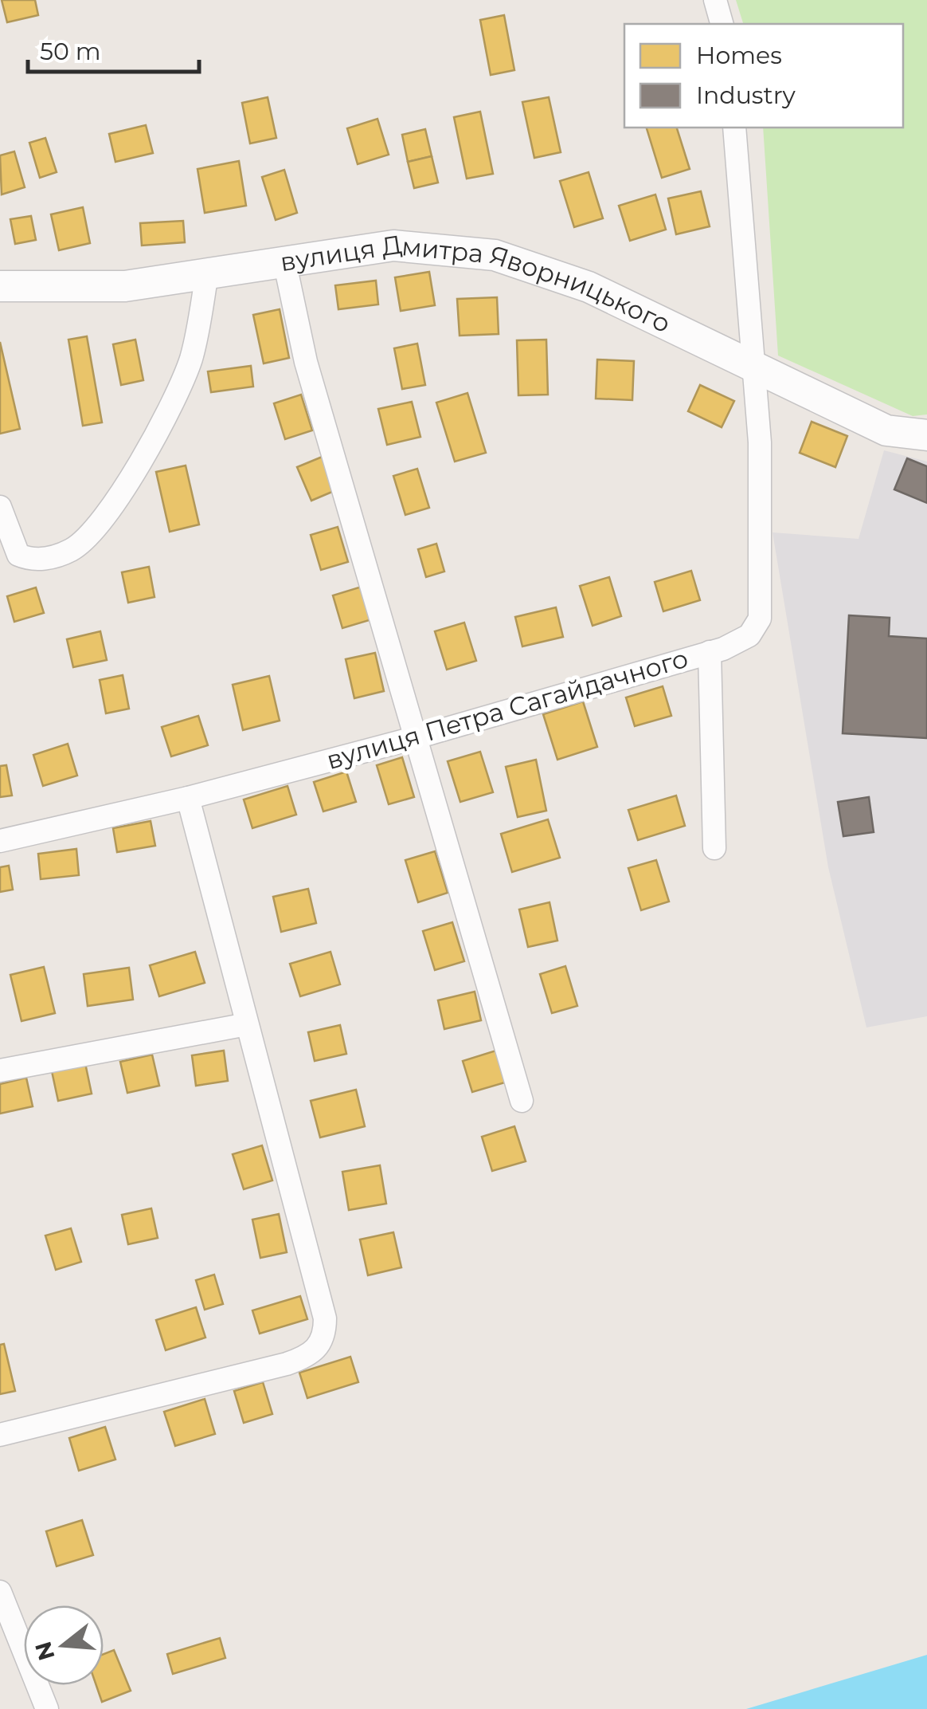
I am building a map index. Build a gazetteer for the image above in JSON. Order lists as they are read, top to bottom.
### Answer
{
  "streets": {
    "street": ["вулиця Дмитра Яворницького", "вулиця Петра Сагайдачного"]
  },
  "crossings": [
    ["вулиця Дмитра Яворницького", "вулиця Петра Сагайдачного"]
  ],
  "legend": ["Homes", "Industry"],
  "scale_bar": "50 m",
  "north": "left"
}
